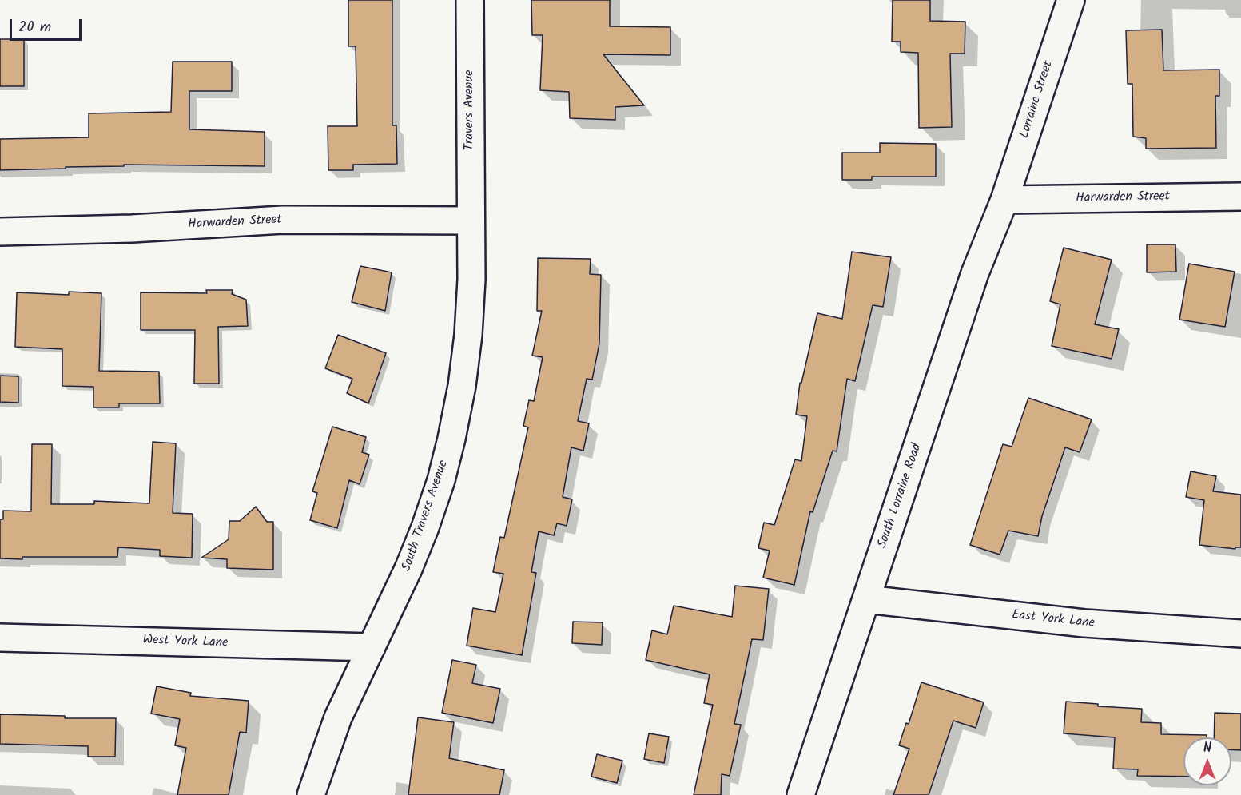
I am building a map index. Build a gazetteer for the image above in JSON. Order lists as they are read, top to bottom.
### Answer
{
  "streets": {
    "street": [
      "Lorraine Street",
      "Travers Avenue",
      "Harwarden Street",
      "South Lorraine Road",
      "South Travers Avenue",
      "East York Lane",
      "West York Lane"
    ]
  },
  "crossings": [
    ["Lorraine Street", "Harwarden Street"],
    ["Lorraine Street", "South Lorraine Road"],
    ["Travers Avenue", "Harwarden Street"],
    ["Travers Avenue", "South Travers Avenue"],
    ["Harwarden Street", "South Lorraine Road"],
    ["Harwarden Street", "South Travers Avenue"],
    ["South Lorraine Road", "East York Lane"],
    ["South Travers Avenue", "West York Lane"]
  ],
  "scale_bar": "20 m",
  "north": "top"
}
